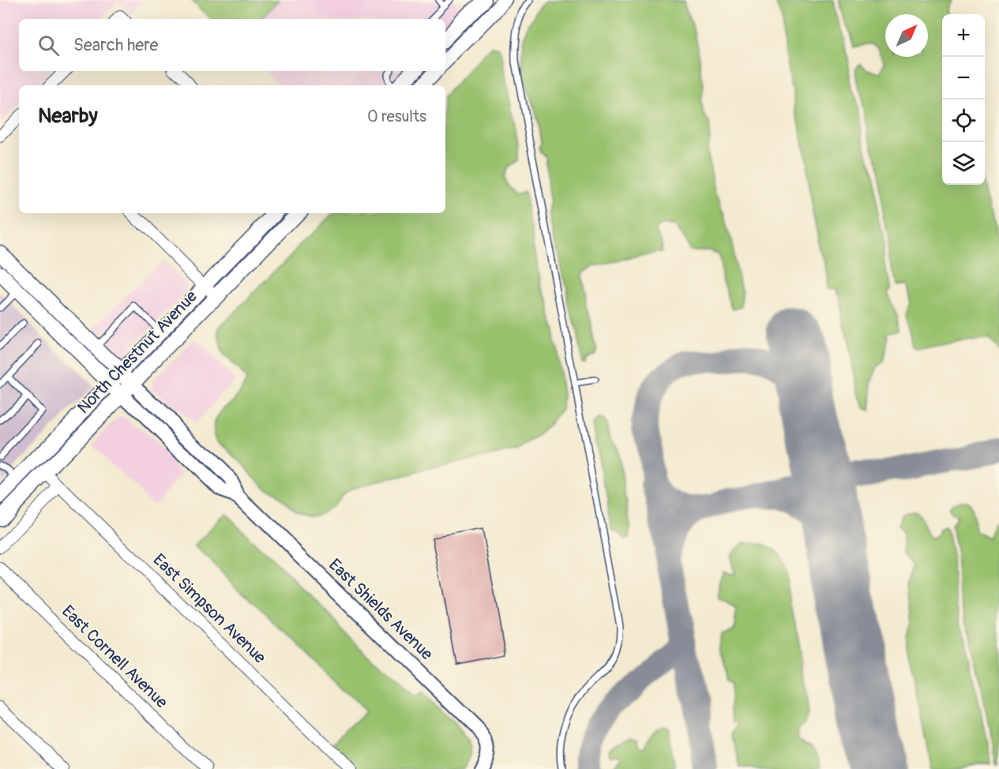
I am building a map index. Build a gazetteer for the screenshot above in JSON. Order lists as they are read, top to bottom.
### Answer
{
  "streets": {
    "main road": ["North Chestnut Avenue", "East Shields Avenue"],
    "street": ["East Simpson Avenue", "East Cornell Avenue"]
  },
  "crossings": [
    ["North Chestnut Avenue", "East Simpson Avenue"],
    ["North Chestnut Avenue", "East Shields Avenue"]
  ],
  "north": "top right",
  "page": {
    "map_buttons": ["+", "−"],
    "search": "Search here",
    "heading": ["Nearby", "0 results"]
  }
}
